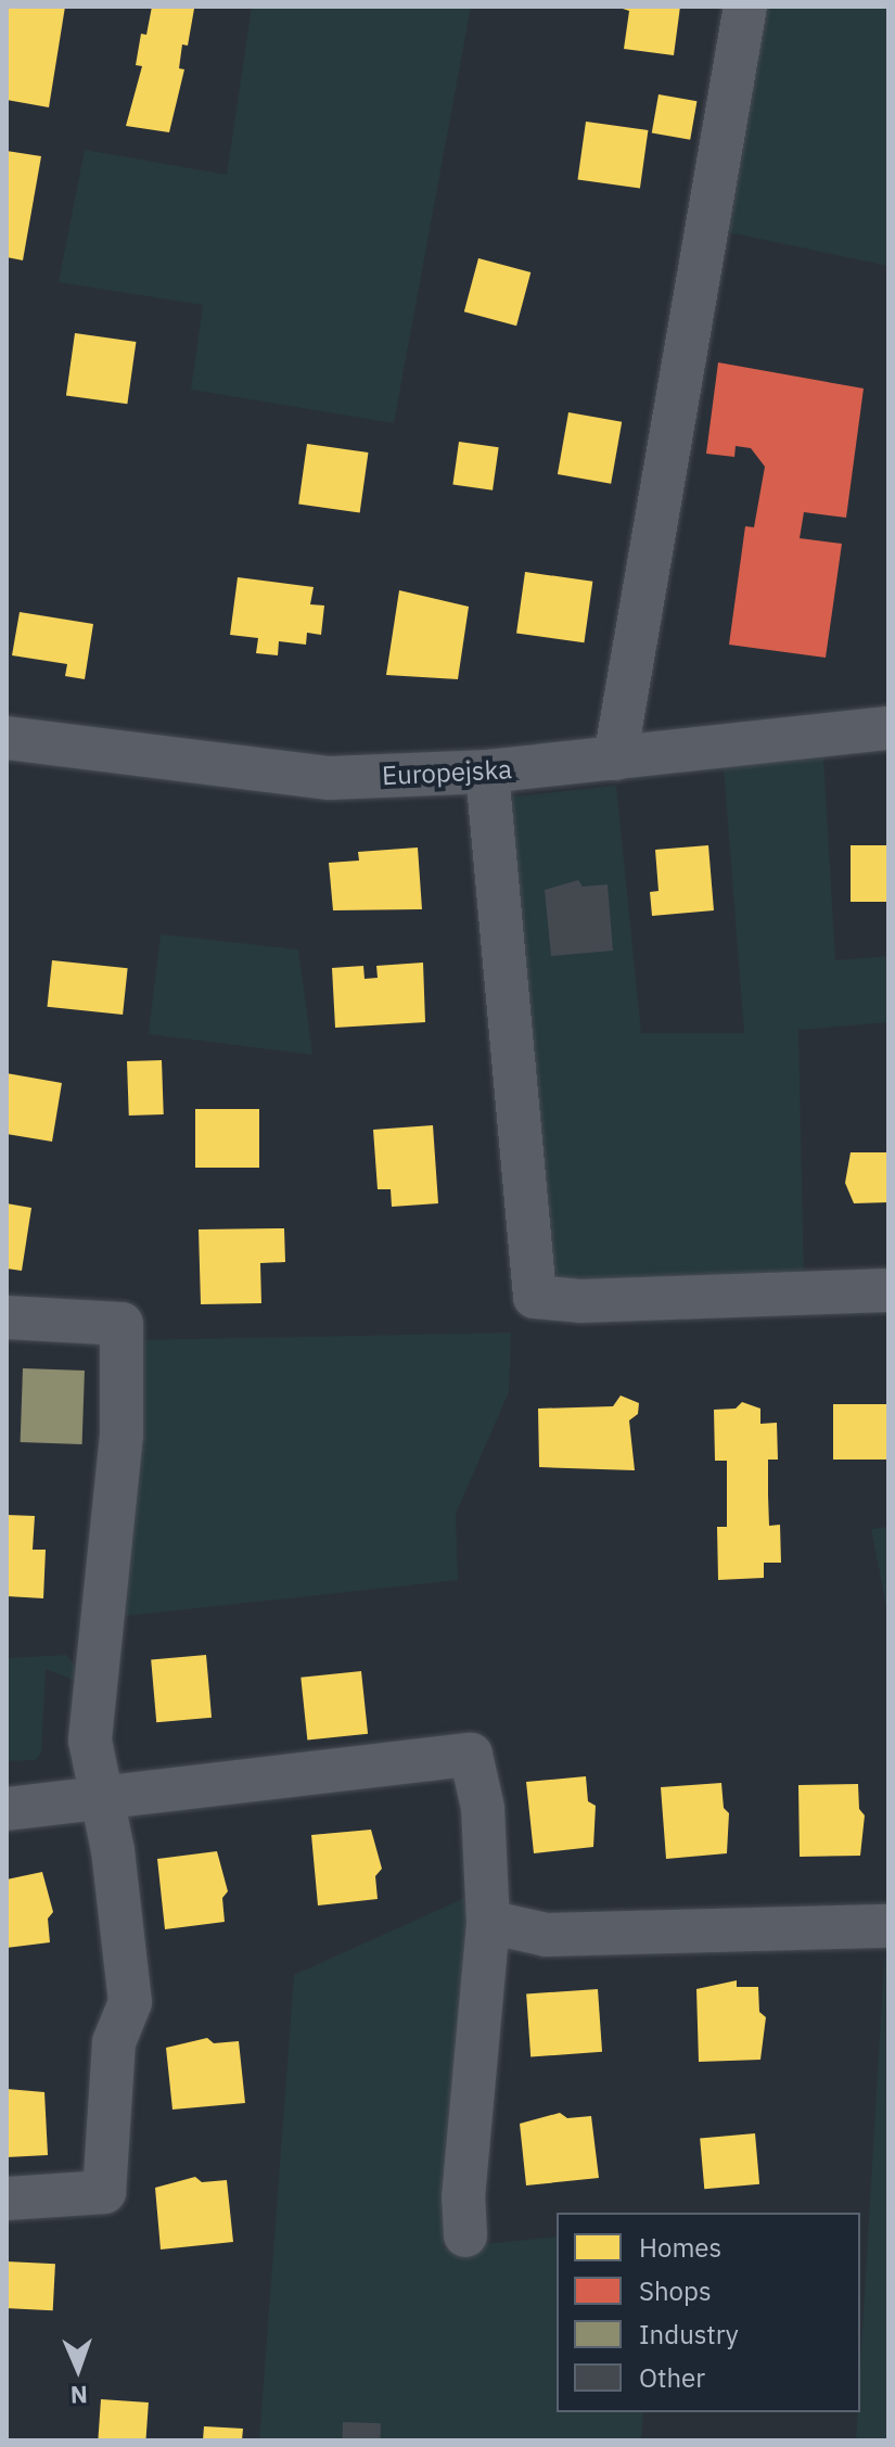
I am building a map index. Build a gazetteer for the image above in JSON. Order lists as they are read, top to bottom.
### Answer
{
  "streets": {
    "street": ["Europejska"]
  },
  "legend": [
    "Homes",
    "Shops",
    "Industry",
    "Other"
  ],
  "north": "bottom"
}
